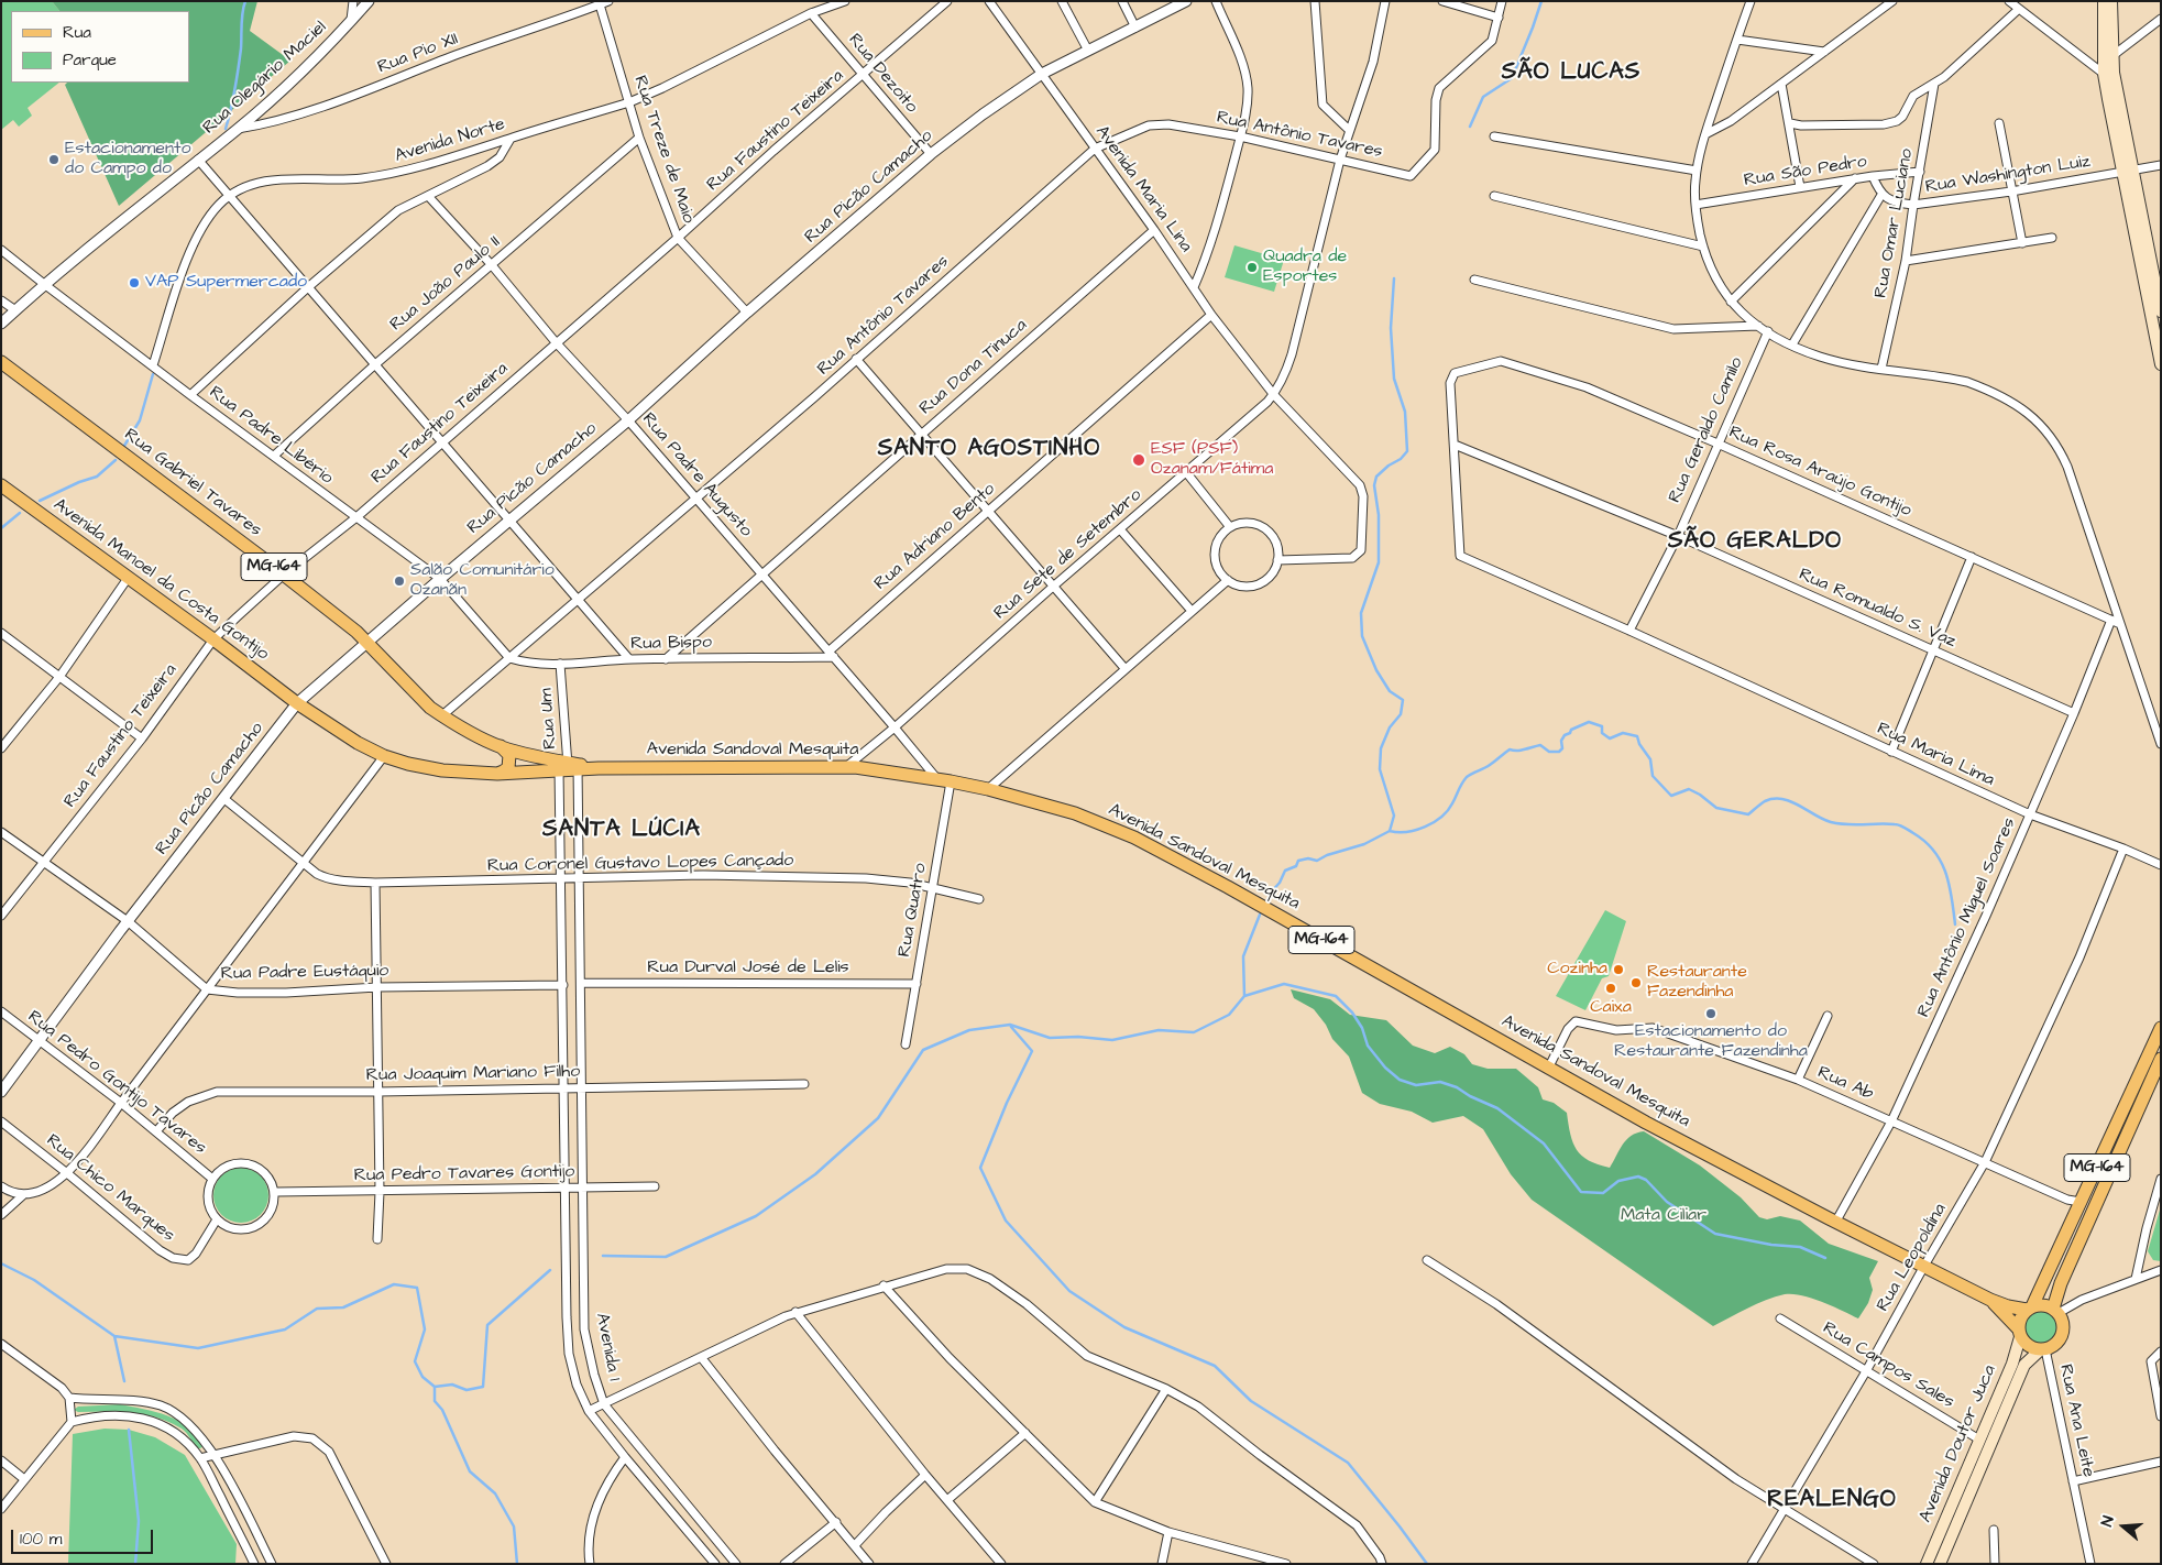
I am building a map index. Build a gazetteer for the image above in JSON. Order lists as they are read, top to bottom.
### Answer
{
  "streets": {
    "main road": [
      "Rua Gabriel Tavares",
      "MG-164",
      "Avenida Manoel da Costa Gontijo",
      "Avenida Sandoval Mesquita",
      "Avenida Doutor Juca"
    ],
    "street": [
      "Rua Pio XII",
      "Rua Dezoito",
      "Rua Olegário Maciel",
      "Rua Faustino Teixeira",
      "Rua Antônio Tavares",
      "Avenida Norte",
      "Rua Treze de Maio",
      "Rua São Pedro",
      "Rua Washington Luiz",
      "Rua Picão Camacho",
      "Avenida Maria Lina",
      "Rua Omar Luciano",
      "Rua João Paulo II",
      "Rua Dona Tinuca",
      "Rua Geraldo Camilo",
      "Rua Padre Libério",
      "Rua Rosa Araújo Gontijo",
      "Rua Padre Augusto",
      "Rua Adriano Bento",
      "Rua Sete de Setembro",
      "Rua Romualdo S. Vaz",
      "Rua Bispo",
      "Rua Um",
      "Rua Maria Lima",
      "Rua Coronel Gustavo Lopes Cançado",
      "Rua Quatro",
      "Rua Antônio Miguel Soares",
      "Rua Durval José de Lelis",
      "Rua Padre Eustáquio",
      "Rua Joaquim Mariano Filho",
      "Rua Pedro Gontijo Tavares",
      "Rua Ab",
      "Rua Pedro Tavares Gontijo",
      "Rua Chico Marques",
      "Rua Leopoldina",
      "Avenida 1",
      "Rua Campos Sales",
      "Rua Ana Leite"
    ]
  },
  "crossings": [
    ["Rua Pio XII", "Rua Olegário Maciel"],
    ["Rua Pio XII", "Rua Treze de Maio"],
    ["Rua Dezoito", "Rua Faustino Teixeira"],
    ["Rua Dezoito", "Avenida Norte"],
    ["Rua Dezoito", "Rua Picão Camacho"],
    ["Rua Olegário Maciel", "Rua Padre Libério"],
    ["Rua Faustino Teixeira", "Rua Treze de Maio"],
    ["Rua Faustino Teixeira", "Rua Padre Libério"],
    ["Rua Faustino Teixeira", "Rua Padre Augusto"],
    ["Rua Faustino Teixeira", "Rua Gabriel Tavares"],
    ["Rua Faustino Teixeira", "Avenida Manoel da Costa Gontijo"],
    ["Rua Faustino Teixeira", "Rua Padre Eustáquio"],
    ["Rua Antônio Tavares", "Avenida Maria Lina"],
    ["Rua Antônio Tavares", "Rua Padre Libério"],
    ["Rua Antônio Tavares", "Rua Padre Augusto"],
    ["Rua Antônio Tavares", "Rua Gabriel Tavares"],
    ["Rua Antônio Tavares", "Rua Sete de Setembro"],
    ["Rua Antônio Tavares", "Rua Bispo"],
    ["Avenida Norte", "Rua Treze de Maio"],
    ["Avenida Norte", "Rua Padre Libério"],
    ["Rua Treze de Maio", "Rua Picão Camacho"],
    ["Rua Treze de Maio", "Rua João Paulo II"],
    ["Rua São Pedro", "Rua Omar Luciano"],
    ["Rua Washington Luiz", "Rua Omar Luciano"],
    ["Rua Picão Camacho", "Avenida Maria Lina"],
    ["Rua Picão Camacho", "Rua Padre Libério"],
    ["Rua Picão Camacho", "Rua Padre Augusto"],
    ["Rua Picão Camacho", "Rua Gabriel Tavares"],
    ["Rua Picão Camacho", "Avenida Manoel da Costa Gontijo"],
    ["Rua Picão Camacho", "Avenida Sandoval Mesquita"],
    ["Rua Picão Camacho", "Rua Coronel Gustavo Lopes Cançado"],
    ["Rua Picão Camacho", "Rua Padre Eustáquio"],
    ["Rua Picão Camacho", "Rua Pedro Gontijo Tavares"],
    ["Avenida Maria Lina", "Rua Dona Tinuca"],
    ["Avenida Maria Lina", "Rua Adriano Bento"],
    ["Avenida Maria Lina", "Rua Sete de Setembro"],
    ["Rua João Paulo II", "Rua Padre Libério"],
    ["Rua João Paulo II", "Rua Padre Augusto"],
    ["Rua Dona Tinuca", "Rua Padre Augusto"],
    ["Rua Dona Tinuca", "Rua Bispo"],
    ["Rua Geraldo Camilo", "Rua Rosa Araújo Gontijo"],
    ["Rua Geraldo Camilo", "Rua Romualdo S. Vaz"],
    ["Rua Geraldo Camilo", "Rua Maria Lima"],
    ["Rua Padre Libério", "Rua Bispo"],
    ["Rua Rosa Araújo Gontijo", "Rua Romualdo S. Vaz"],
    ["Rua Rosa Araújo Gontijo", "Rua Maria Lima"],
    ["Rua Rosa Araújo Gontijo", "Rua Antônio Miguel Soares"],
    ["Rua Padre Augusto", "Rua Adriano Bento"],
    ["Rua Padre Augusto", "Rua Sete de Setembro"],
    ["Rua Padre Augusto", "Rua Bispo"],
    ["Rua Padre Augusto", "Avenida Sandoval Mesquita"],
    ["Rua Gabriel Tavares", "Rua Um"],
    ["Rua Gabriel Tavares", "Avenida Sandoval Mesquita"],
    ["Rua Gabriel Tavares", "Avenida 1"],
    ["Rua Adriano Bento", "Rua Bispo"],
    ["Rua Sete de Setembro", "Avenida Sandoval Mesquita"],
    ["MG-164", "Avenida Sandoval Mesquita"],
    ["MG-164", "Rua Ab"],
    ["MG-164", "Rua Ana Leite"],
    ["MG-164", "Avenida Doutor Juca"],
    ["Avenida Manoel da Costa Gontijo", "Avenida Sandoval Mesquita"],
    ["Rua Romualdo S. Vaz", "Rua Maria Lima"],
    ["Rua Romualdo S. Vaz", "Rua Antônio Miguel Soares"],
    ["Rua Bispo", "Rua Um"],
    ["Rua Um", "Avenida Sandoval Mesquita"],
    ["Rua Um", "Avenida 1"],
    ["Avenida Sandoval Mesquita", "Rua Quatro"],
    ["Avenida Sandoval Mesquita", "Rua Antônio Miguel Soares"],
    ["Avenida Sandoval Mesquita", "Rua Ab"],
    ["Avenida Sandoval Mesquita", "Rua Leopoldina"],
    ["Avenida Sandoval Mesquita", "Avenida 1"],
    ["Avenida Sandoval Mesquita", "Rua Ana Leite"],
    ["Avenida Sandoval Mesquita", "Avenida Doutor Juca"],
    ["Rua Maria Lima", "Rua Antônio Miguel Soares"],
    ["Rua Maria Lima", "Rua Leopoldina"],
    ["Rua Coronel Gustavo Lopes Cançado", "Rua Quatro"],
    ["Rua Coronel Gustavo Lopes Cançado", "Avenida 1"],
    ["Rua Quatro", "Rua Durval José de Lelis"],
    ["Rua Antônio Miguel Soares", "Rua Ab"],
    ["Rua Durval José de Lelis", "Avenida 1"],
    ["Rua Padre Eustáquio", "Avenida 1"],
    ["Rua Joaquim Mariano Filho", "Rua Pedro Gontijo Tavares"],
    ["Rua Joaquim Mariano Filho", "Avenida 1"],
    ["Rua Pedro Gontijo Tavares", "Rua Pedro Tavares Gontijo"],
    ["Rua Pedro Gontijo Tavares", "Rua Chico Marques"],
    ["Rua Ab", "Rua Leopoldina"],
    ["Rua Pedro Tavares Gontijo", "Rua Chico Marques"],
    ["Rua Pedro Tavares Gontijo", "Avenida 1"],
    ["Rua Leopoldina", "Rua Campos Sales"],
    ["Rua Campos Sales", "Avenida Doutor Juca"],
    ["Rua Ana Leite", "Avenida Doutor Juca"]
  ],
  "districts": [
    "SÃO LUCAS",
    "SANTO AGOSTINHO",
    "SÃO GERALDO",
    "SANTA LÚCIA",
    "REALENGO"
  ],
  "parks": ["Mata Ciliar"],
  "places": [
    "Estacionamento do Campo do",
    "Quadra de Esportes",
    "VAP Supermercado",
    "ESF (PSF) Ozanam/Fátima",
    "Salão Comunitário Ozanãn",
    "Cozinha",
    "Restaurante Fazendinha",
    "Caixa",
    "Estacionamento do Restaurante Fazendinha"
  ],
  "legend": ["Rua", "Parque"],
  "scale_bar": "100 m",
  "north": "left"
}
